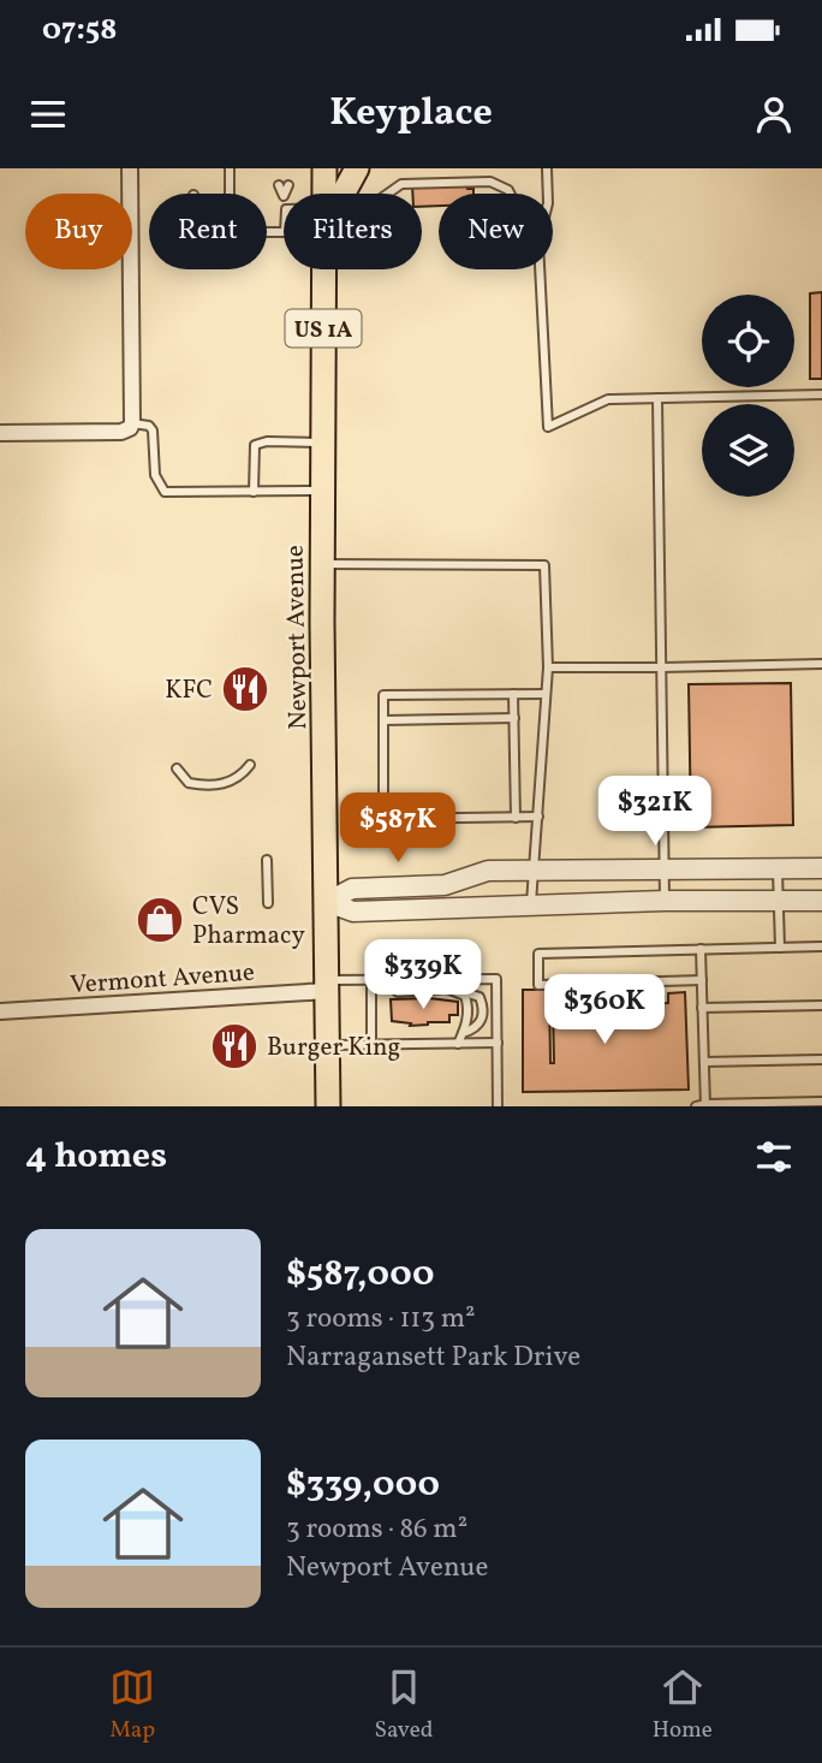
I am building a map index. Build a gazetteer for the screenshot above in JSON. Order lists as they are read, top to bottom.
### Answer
{
  "streets": {
    "main road": ["US 1A", "Newport Avenue"],
    "street": ["Vermont Avenue"]
  },
  "crossings": [
    ["Newport Avenue", "Vermont Avenue"]
  ],
  "places": {
    "restaurant": ["KFC", "Burger King"],
    "shop": ["CVS Pharmacy"]
  },
  "page": {
    "status": "07:58",
    "header": "Keyplace",
    "chip": [
      "Buy",
      "Rent",
      "Filters",
      "New"
    ],
    "price": [
      "$321K",
      "$587K",
      "$339K",
      "$360K"
    ],
    "heading": "4 homes",
    "list": [
      {
        "name": "$587,000",
        "note": "3 rooms · 113 m² · Narragansett Park Drive"
      },
      {
        "name": "$339,000",
        "note": "3 rooms · 86 m² · Newport Avenue"
      }
    ],
    "tabs": ["Map", "Saved", "Home"]
  }
}
